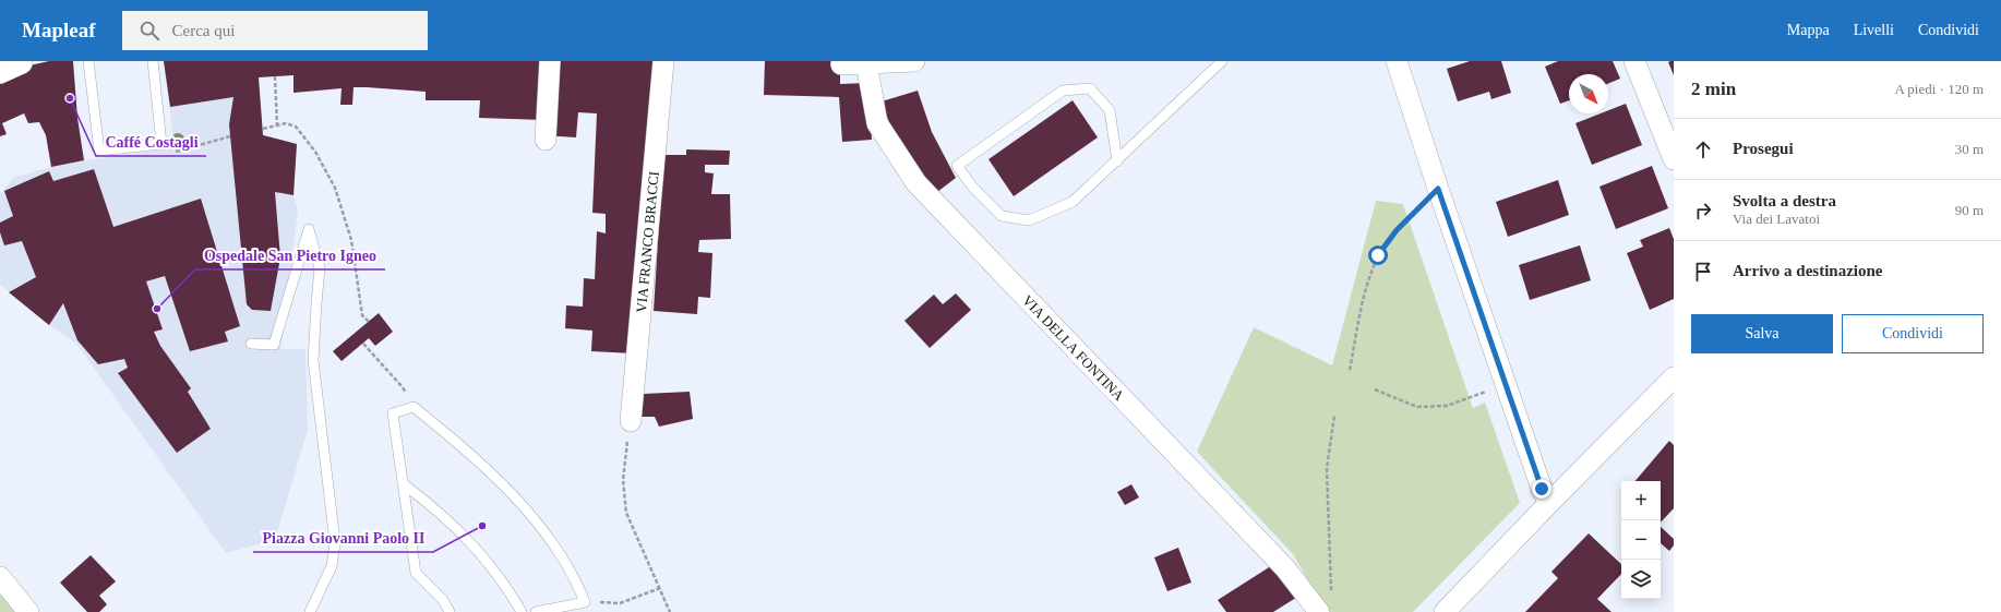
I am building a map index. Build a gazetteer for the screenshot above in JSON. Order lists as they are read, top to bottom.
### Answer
{
  "streets": {
    "street": ["VIA FRANCO BRACCI", "VIA DELLA FONTINA"]
  },
  "places": ["Caffé Costagli", "Ospedale San Pietro Igneo", "Piazza Giovanni Paolo II"],
  "north": "bottom right",
  "page": {
    "header": "Mapleaf",
    "search": "Cerca qui",
    "nav": ["Mappa", "Livelli", "Condividi"],
    "heading": ["2 min", "A piedi · 120 m"],
    "list": [
      ["Prosegui", "30 m"],
      ["Svolta a destra", "Via dei Lavatoi", "90 m"],
      "Arrivo a destinazione"
    ],
    "buttons": ["Salva", "Condividi"],
    "map_buttons": ["+", "−"]
  }
}
